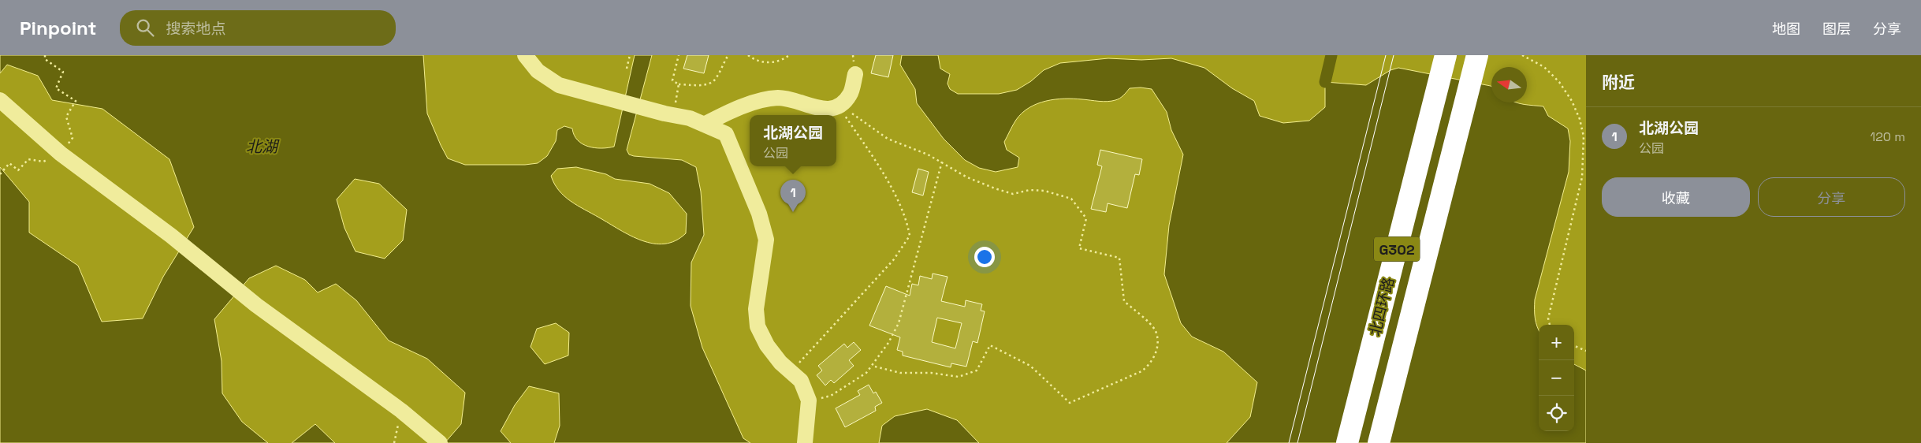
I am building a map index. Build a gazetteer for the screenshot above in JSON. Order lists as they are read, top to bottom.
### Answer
{
  "streets": {
    "highway": ["G302", "北四环路"]
  },
  "water": ["北湖"],
  "north": "left",
  "page": {
    "header": "Pinpoint",
    "search": "搜索地点",
    "nav": ["地图", "图层", "分享"],
    "heading": "附近",
    "list": [
      {
        "mark": "1",
        "name": "北湖公园",
        "note": "公园",
        "value": "120 m"
      }
    ],
    "popup": ["北湖公园", "公园"],
    "buttons": ["收藏", "分享"],
    "pins": "1",
    "map_buttons": ["+", "−"]
  }
}
